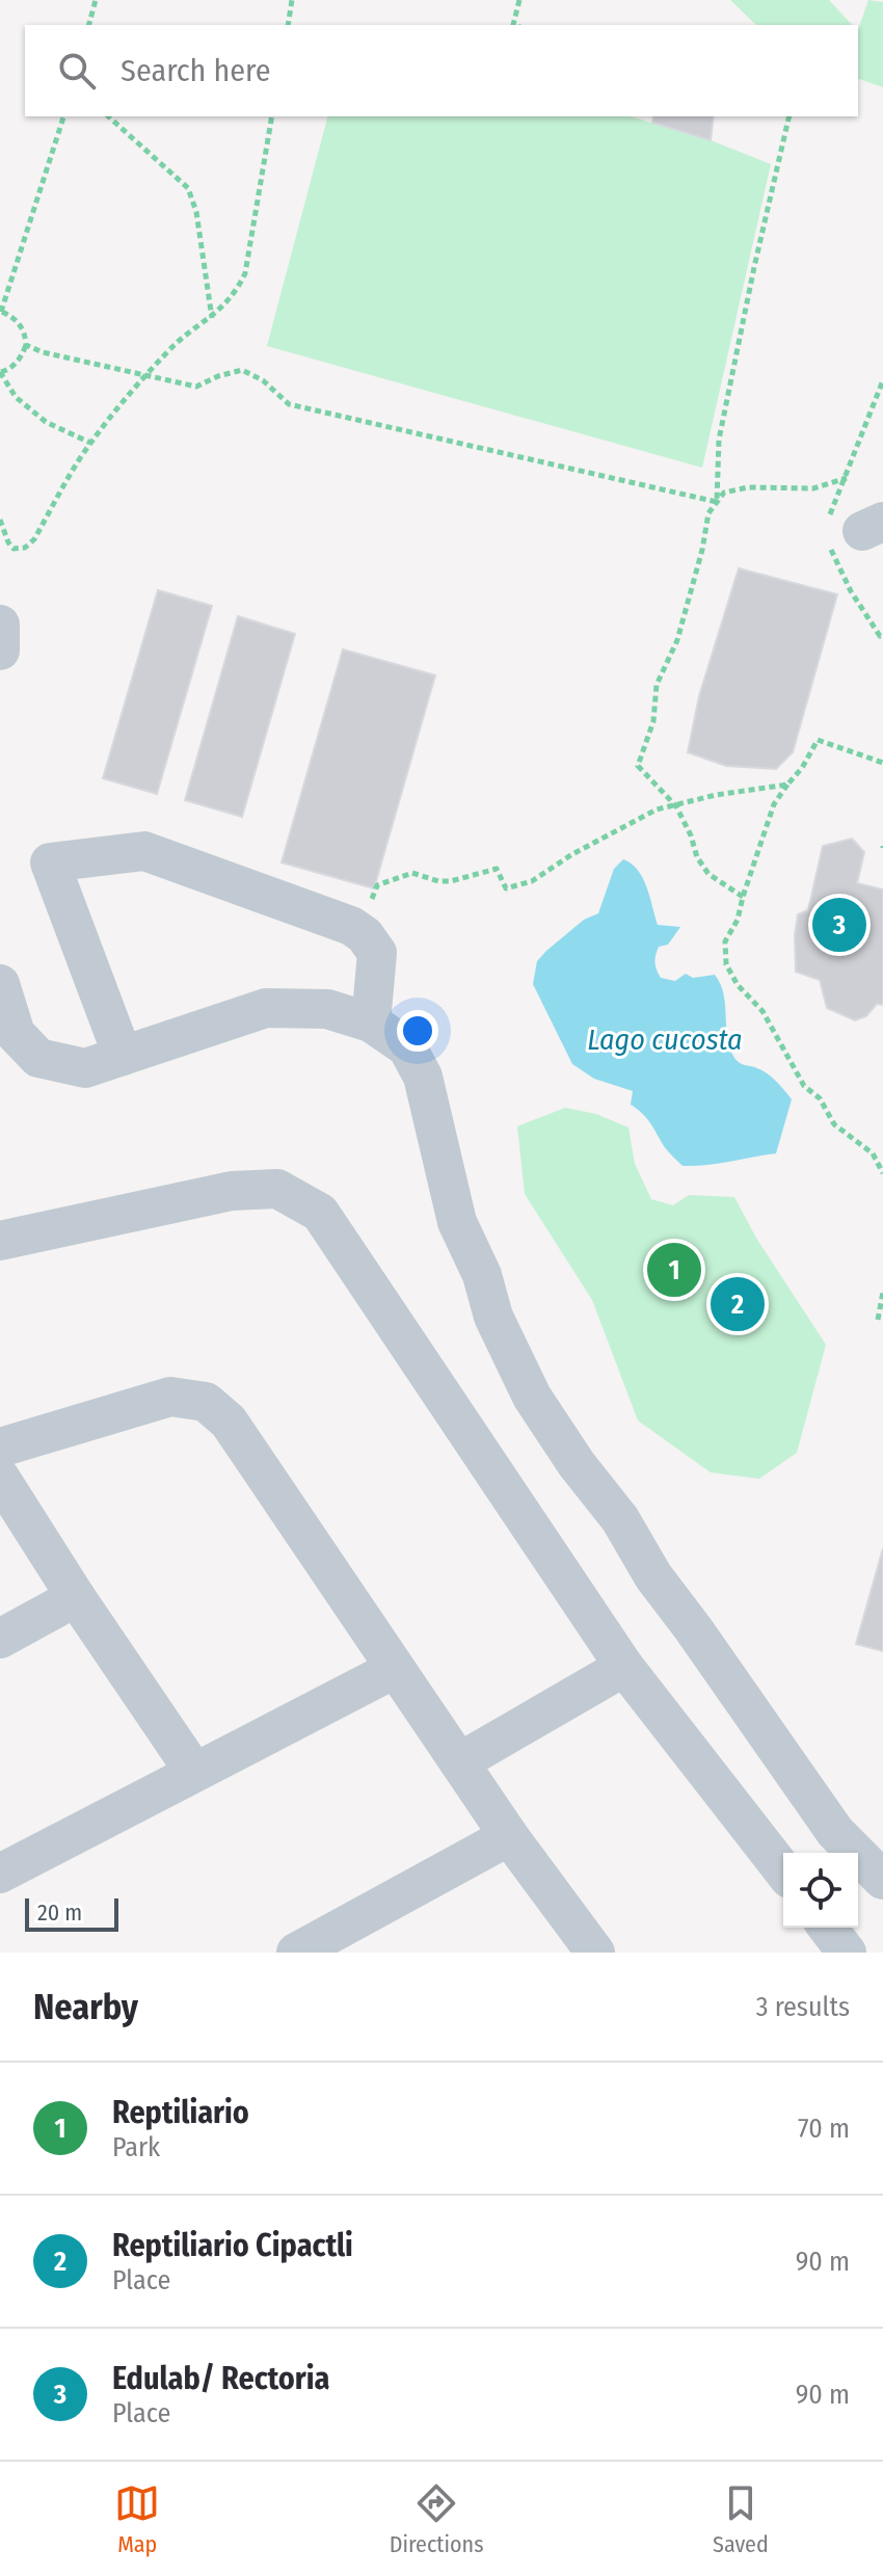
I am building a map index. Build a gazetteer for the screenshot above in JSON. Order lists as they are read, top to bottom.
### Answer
{
  "water": ["Lago cucosta"],
  "scale_bar": "20 m",
  "page": {
    "search": "Search here",
    "pins": ["3", "1", "2"],
    "scale": "20 m",
    "heading": ["Nearby", "3 results"],
    "list": [
      {
        "mark": "1",
        "name": "Reptiliario",
        "note": "Park",
        "value": "70 m"
      },
      {
        "mark": "2",
        "name": "Reptiliario Cipactli",
        "note": "Place",
        "value": "90 m"
      },
      {
        "mark": "3",
        "name": "Edulab/ Rectoria",
        "note": "Place",
        "value": "90 m"
      }
    ],
    "nav": ["Map", "Directions", "Saved"]
  }
}
